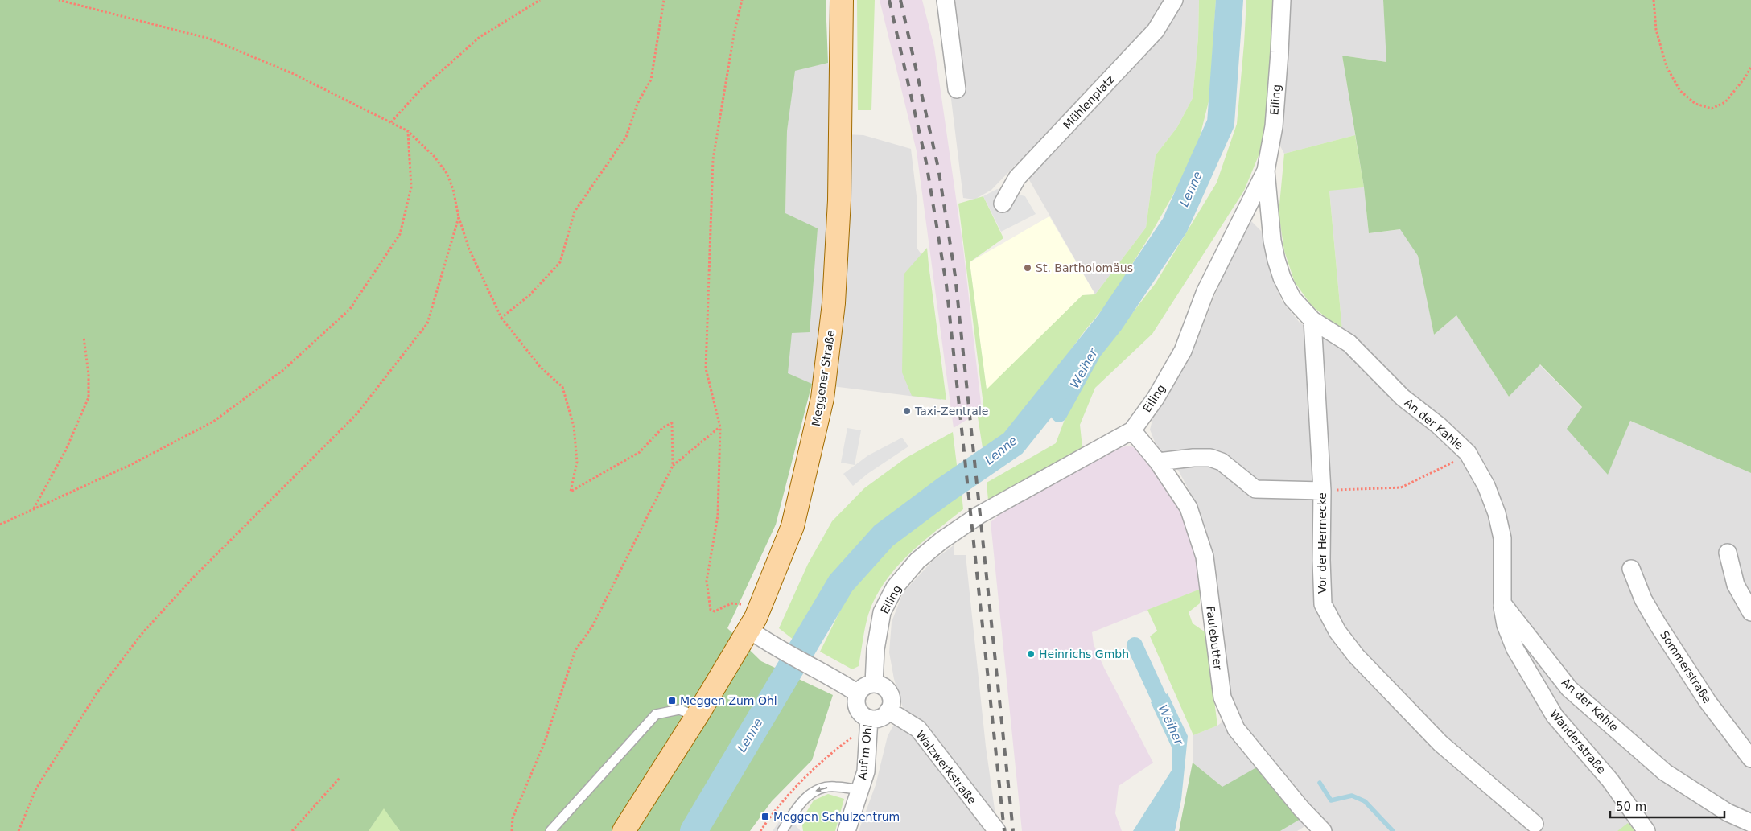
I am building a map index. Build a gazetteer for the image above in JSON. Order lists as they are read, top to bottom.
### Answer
{
  "streets": {
    "main road": ["Meggener Straße"],
    "street": [
      "Eiling",
      "Mühlenplatz",
      "An der Kahle",
      "Vor der Hermecke",
      "Faulebutter",
      "Sommerstraße",
      "Wanderstraße",
      "Auf'm Ohl",
      "Walzwerkstraße"
    ]
  },
  "crossings": [
    ["Eiling", "An der Kahle"],
    ["Eiling", "Faulebutter"],
    ["Eiling", "Auf'm Ohl"],
    ["Eiling", "Walzwerkstraße"],
    ["An der Kahle", "Vor der Hermecke"],
    ["An der Kahle", "Wanderstraße"],
    ["Auf'm Ohl", "Walzwerkstraße"]
  ],
  "water": ["Lenne", "Weiher"],
  "places": {
    "other": ["St. Bartholomäus", "Taxi-Zentrale", "Heinrichs Gmbh"],
    "transit": ["Meggen Zum Ohl", "Meggen Schulzentrum"]
  },
  "scale_bar": "50 m"
}
